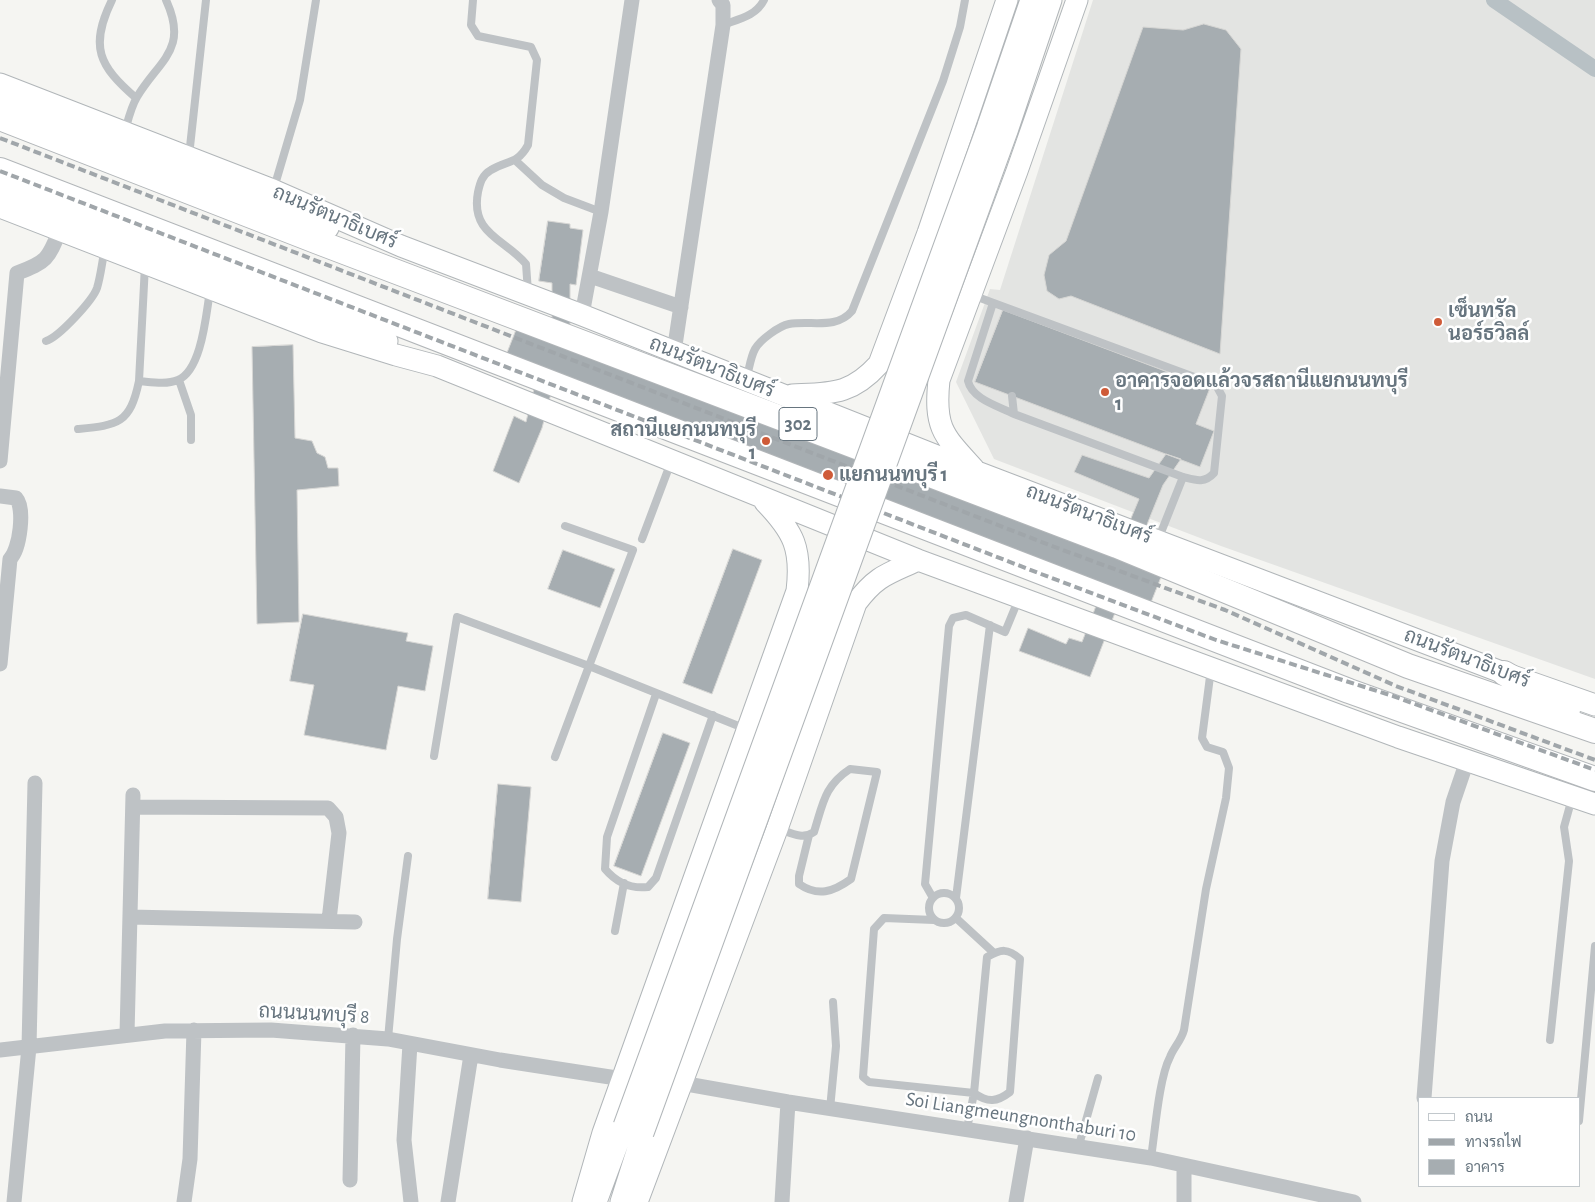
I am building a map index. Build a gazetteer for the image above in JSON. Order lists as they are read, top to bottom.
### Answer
{
  "streets": {
    "main road": ["ถนนรัตนาธิเบศร์", "302"],
    "street": ["ถนนนนทบุรี 8", "Soi Liangmeungnonthaburi 10"]
  },
  "places": [
    "เซ็นทรัล นอร์ธวิลล์",
    "อาคารจอดแล้วจรสถานีแยกนนทบุรี 1",
    "สถานีแยกนนทบุรี 1",
    "แยกนนทบุรี 1"
  ],
  "legend": ["ถนน", "ทางรถไฟ", "อาคาร"]
}
